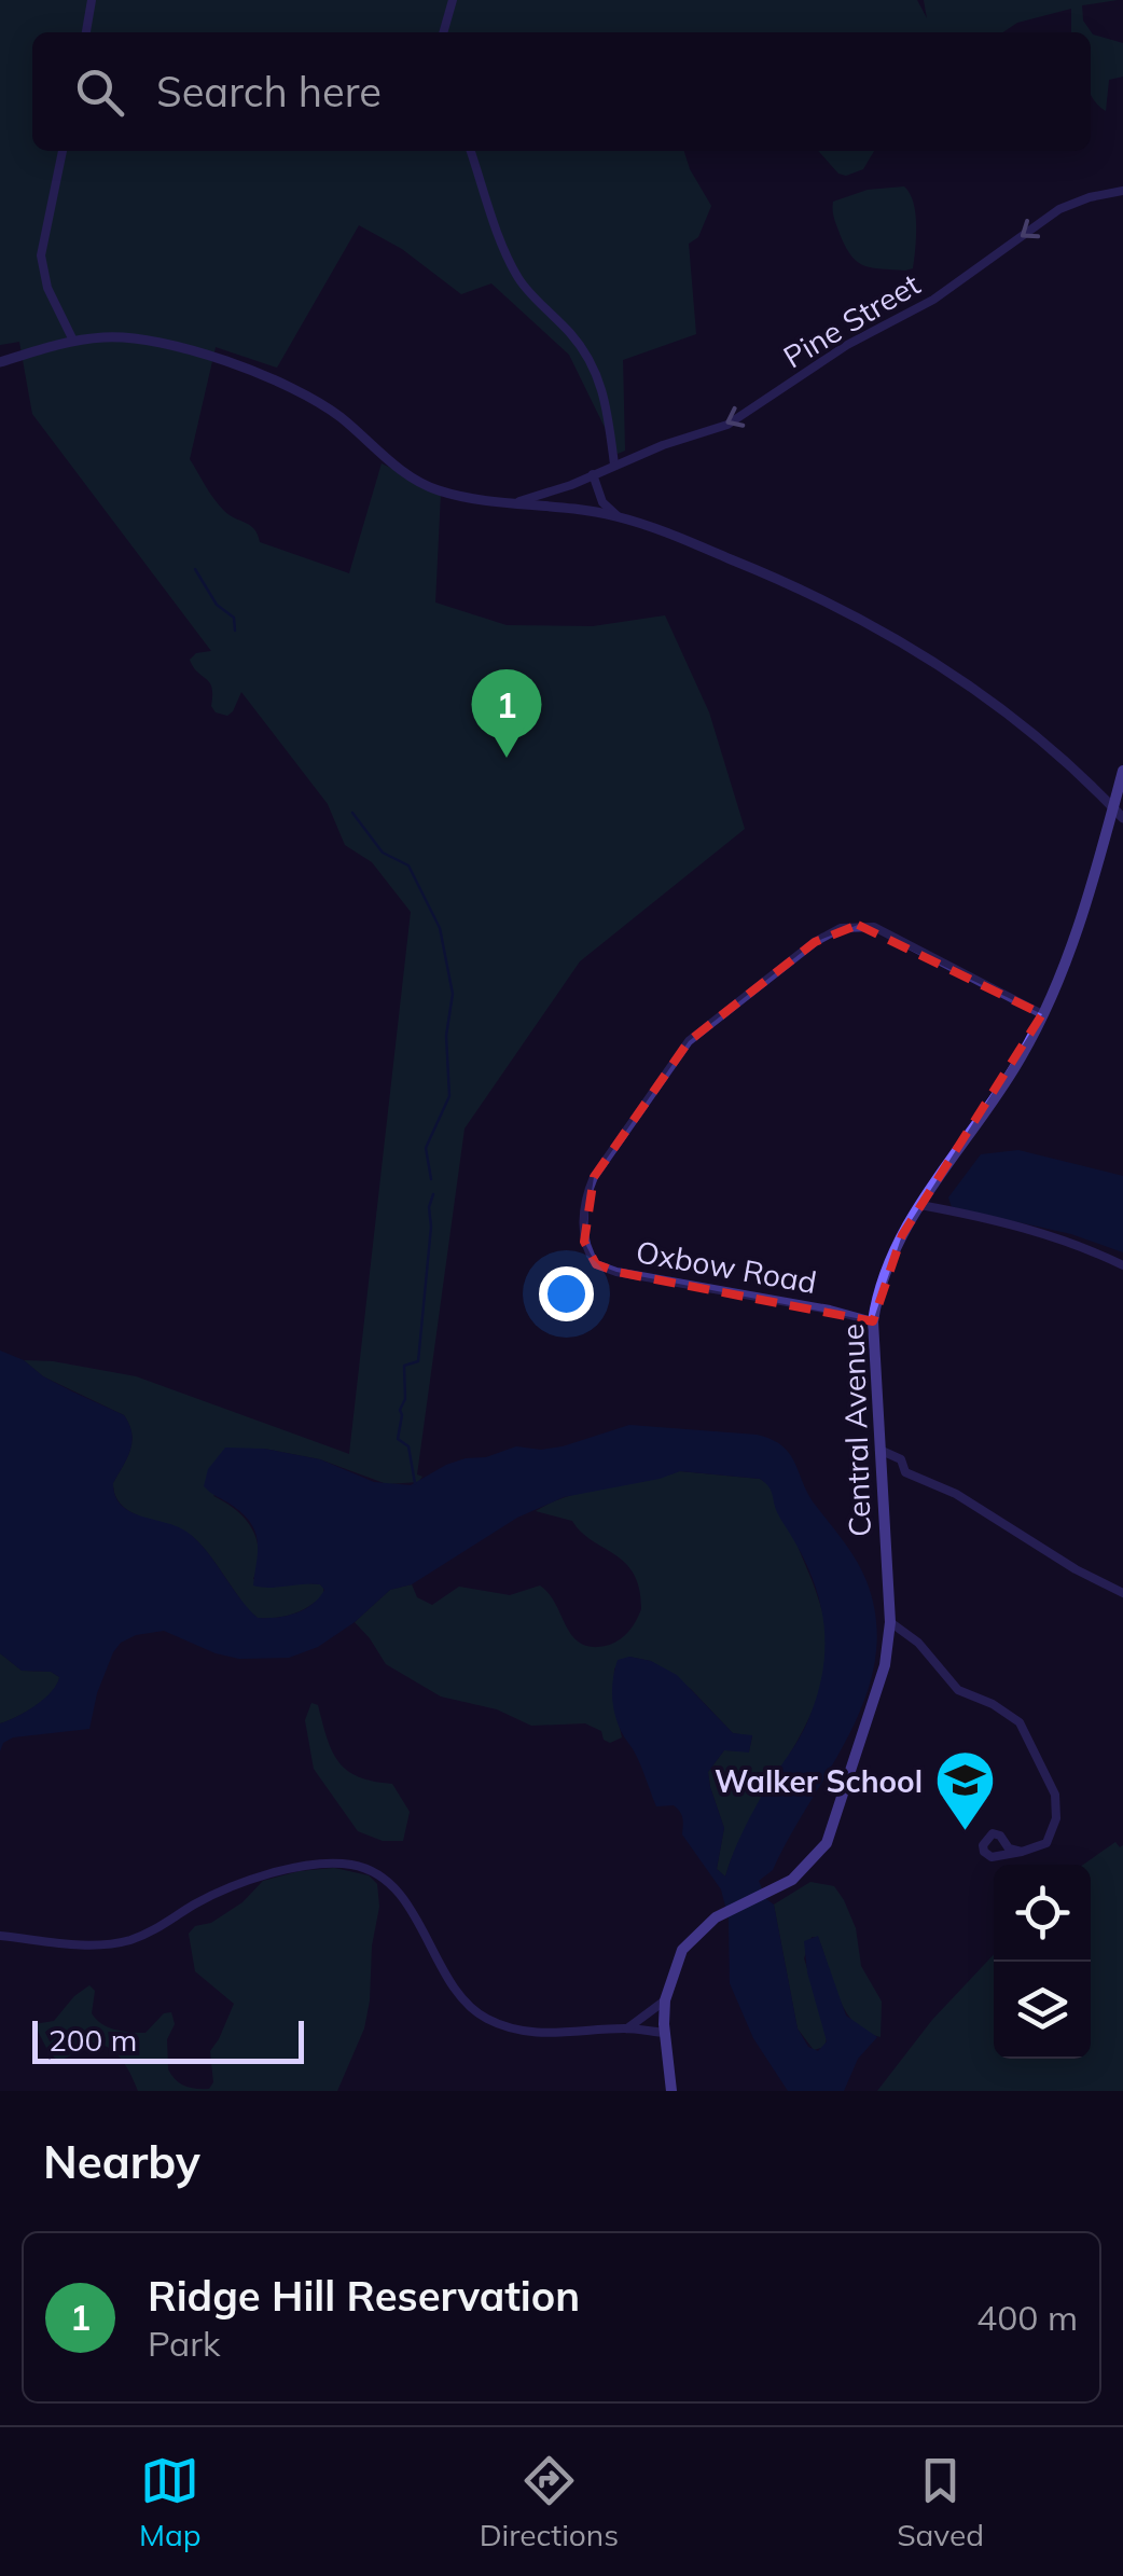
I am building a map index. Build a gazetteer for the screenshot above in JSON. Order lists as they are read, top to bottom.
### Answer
{
  "streets": {
    "main road": ["Central Avenue"],
    "street": ["Pine Street", "Oxbow Road"]
  },
  "crossings": [
    ["Oxbow Road", "Central Avenue"]
  ],
  "one_way": ["Pine Street"],
  "places": {
    "school or university": ["Walker School"]
  },
  "scale_bar": "200 m",
  "page": {
    "search": "Search here",
    "pins": "1",
    "scale": "200 m",
    "heading": "Nearby",
    "list": [
      {
        "mark": "1",
        "name": "Ridge Hill Reservation",
        "note": "Park",
        "value": "400 m"
      }
    ],
    "nav": ["Map", "Directions", "Saved"]
  }
}
